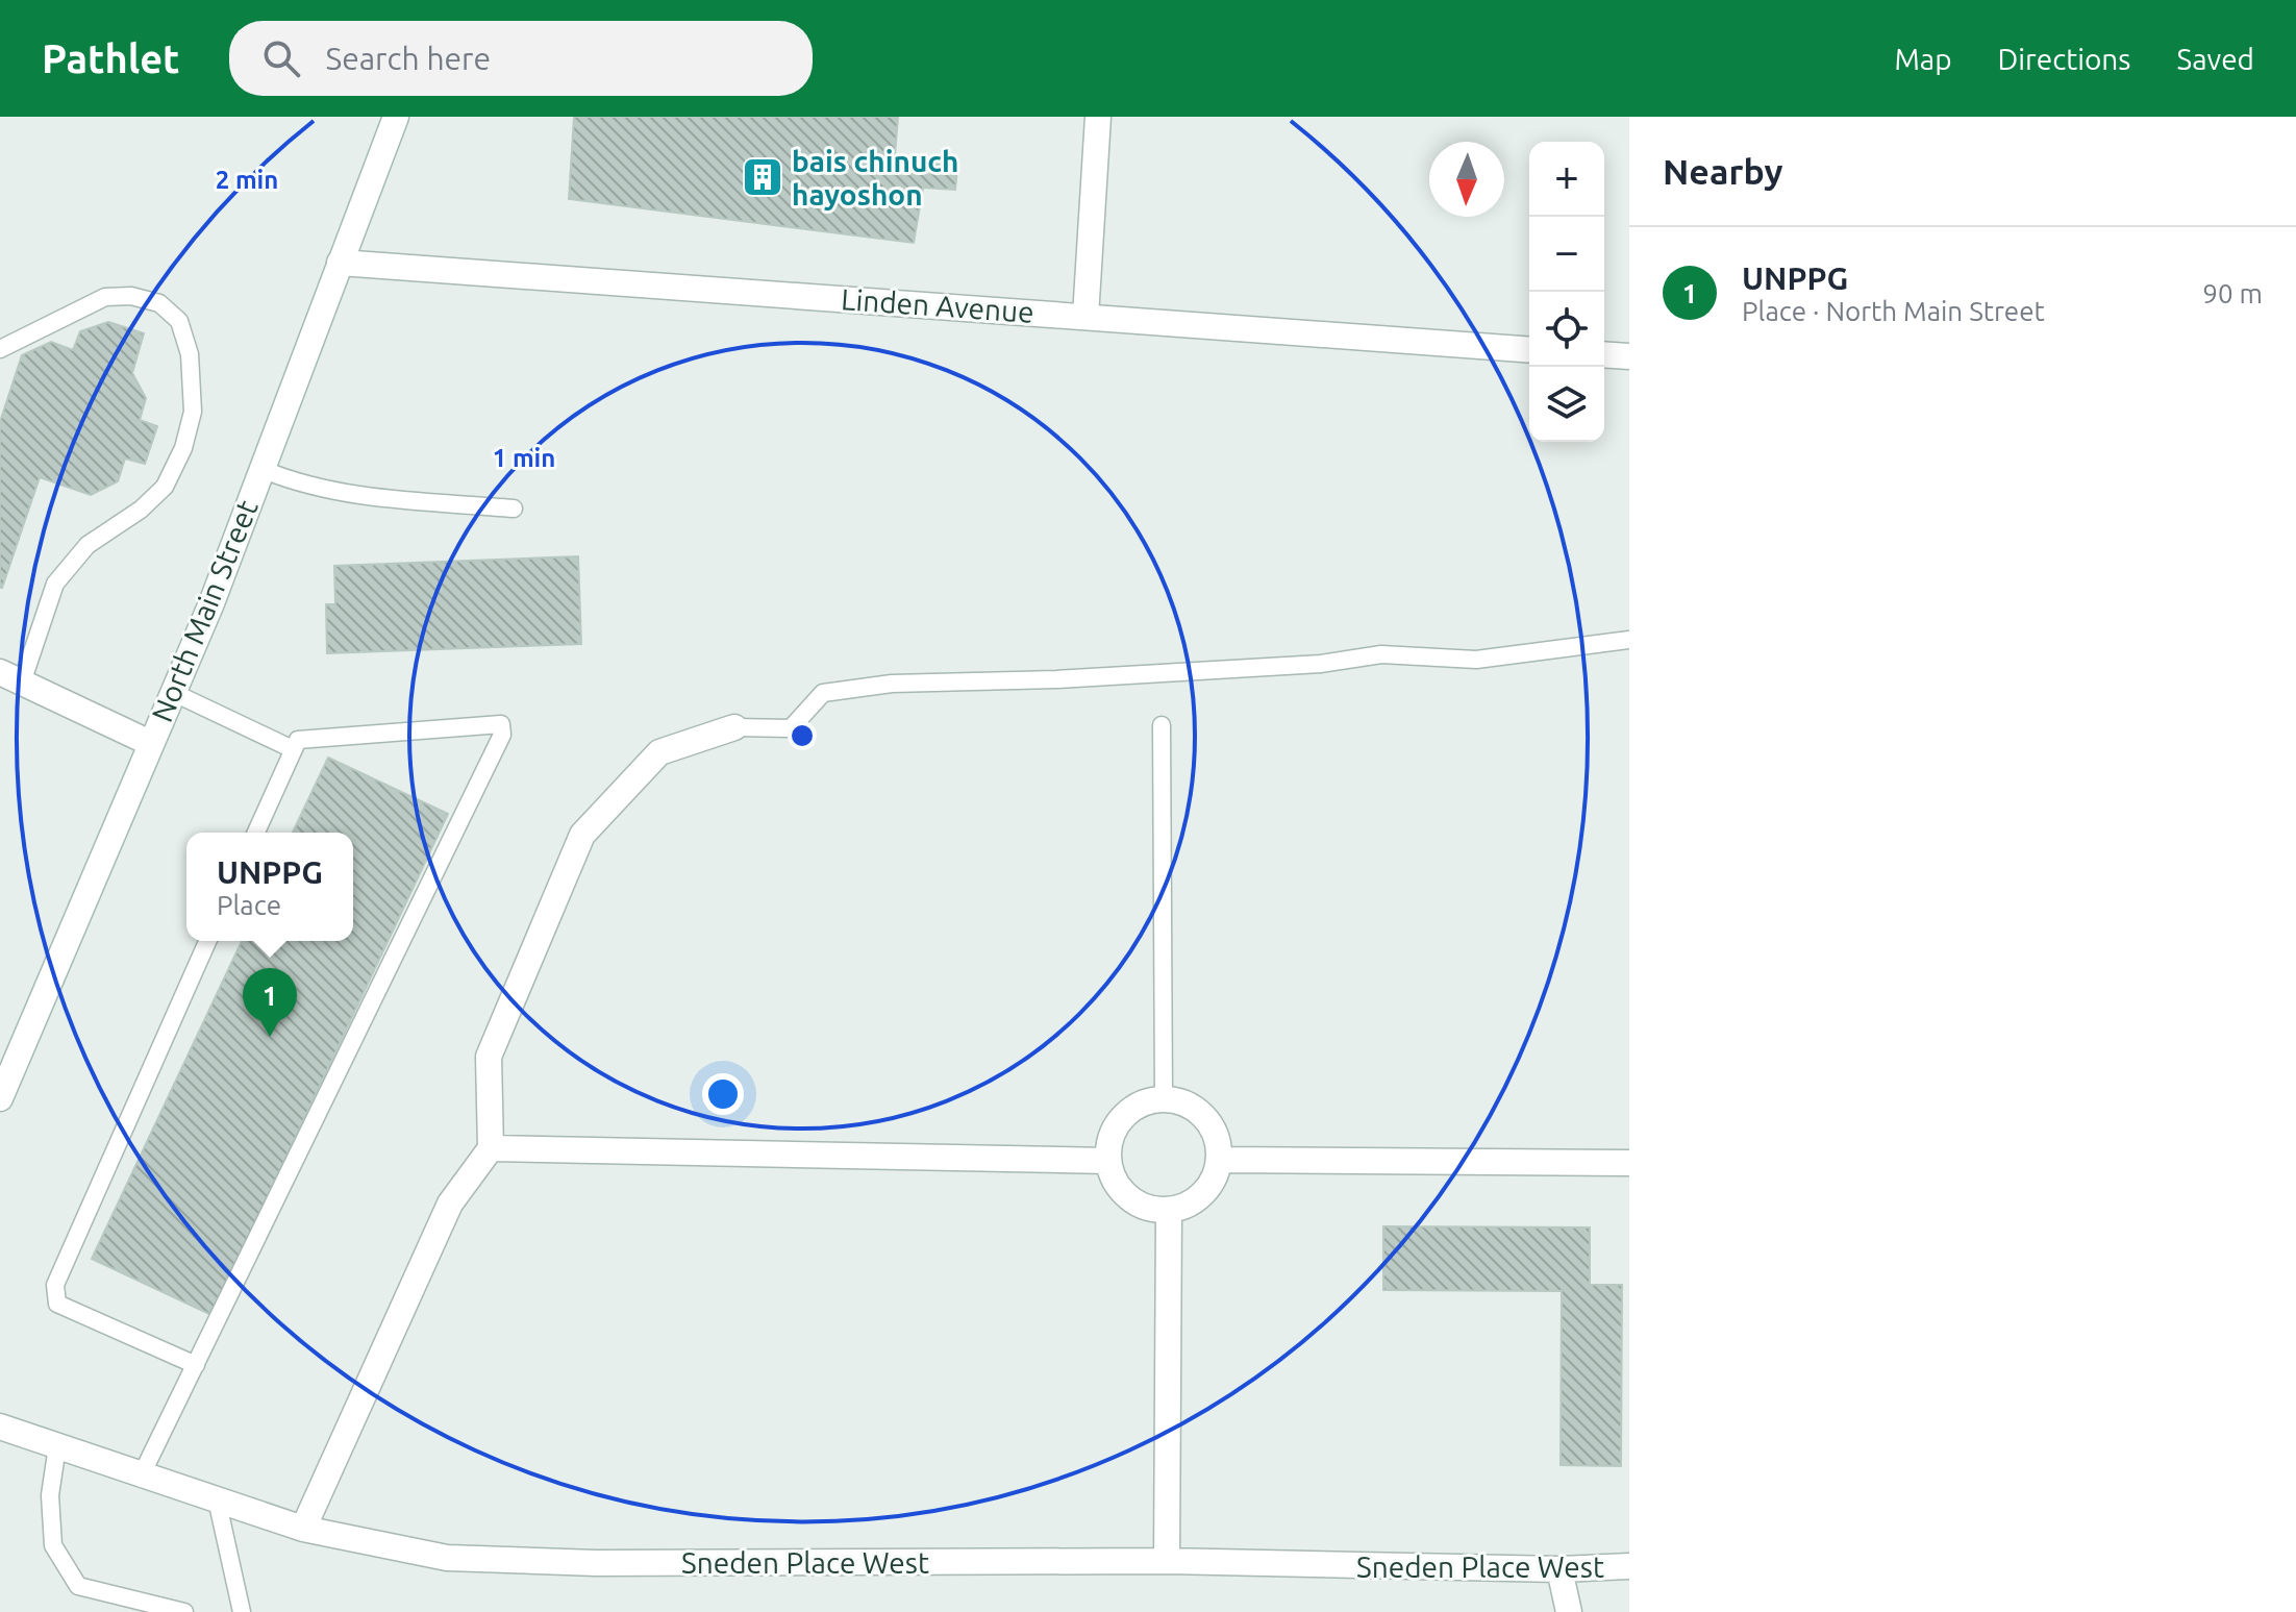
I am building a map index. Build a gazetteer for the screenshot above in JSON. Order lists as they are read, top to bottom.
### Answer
{
  "streets": {
    "street": ["Linden Avenue", "North Main Street", "Sneden Place West"]
  },
  "crossings": [
    ["Linden Avenue", "North Main Street"]
  ],
  "places": {
    "building": ["bais chinuch hayoshon"]
  },
  "north": "bottom",
  "page": {
    "header": "Pathlet",
    "search": "Search here",
    "nav": ["Map", "Directions", "Saved"],
    "heading": "Nearby",
    "map_buttons": ["+", "−"],
    "list": [
      {
        "mark": "1",
        "name": "UNPPG",
        "note": "Place · North Main Street",
        "value": "90 m"
      }
    ],
    "popup": ["UNPPG", "Place"],
    "pins": "1"
  },
  "rings": ["2 min", "1 min"]
}
